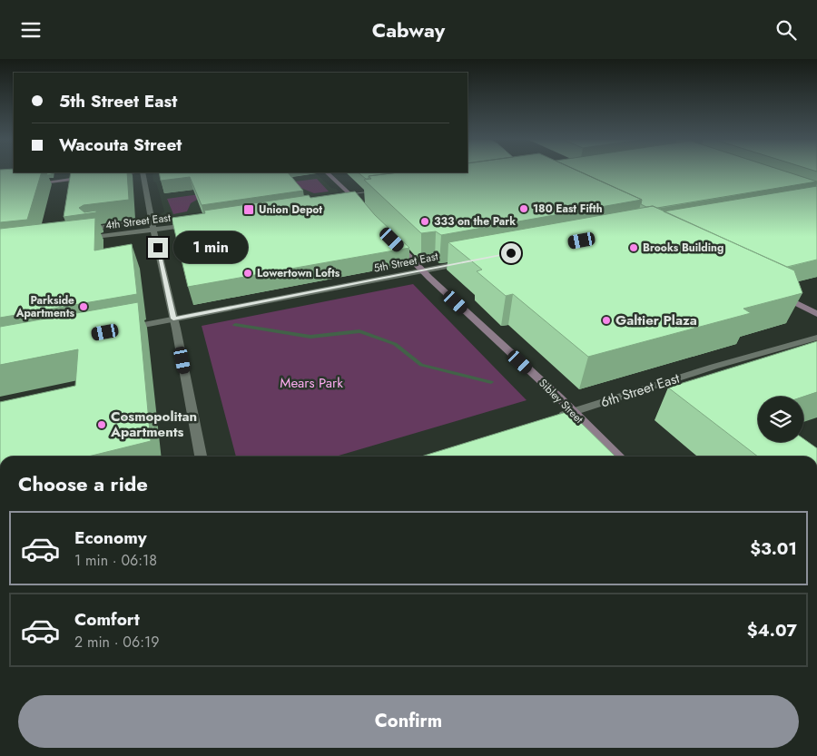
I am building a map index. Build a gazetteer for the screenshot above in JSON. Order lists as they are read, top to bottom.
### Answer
{
  "streets": {
    "main road": ["Sibley Street"],
    "street": ["4th Street East", "5th Street East", "6th Street East"]
  },
  "crossings": [
    ["5th Street East", "Sibley Street"],
    ["6th Street East", "Sibley Street"]
  ],
  "parks": ["Mears Park"],
  "places": {
    "other": [
      "180 East Fifth",
      "333 on the Park",
      "Brooks Building",
      "Lowertown Lofts",
      "Parkside Apartments",
      "Galtier Plaza",
      "Cosmopolitan Apartments"
    ],
    "transit": ["Union Depot"]
  },
  "page": {
    "header": "Cabway",
    "banner": ["5th Street East", "Wacouta Street"],
    "bubble": "1 min",
    "heading": "Choose a ride",
    "list": [
      {
        "name": "Economy",
        "note": "1 min · 06:18",
        "value": "$3.01"
      },
      {
        "name": "Comfort",
        "note": "2 min · 06:19",
        "value": "$4.07"
      }
    ],
    "buttons": "Confirm"
  }
}
